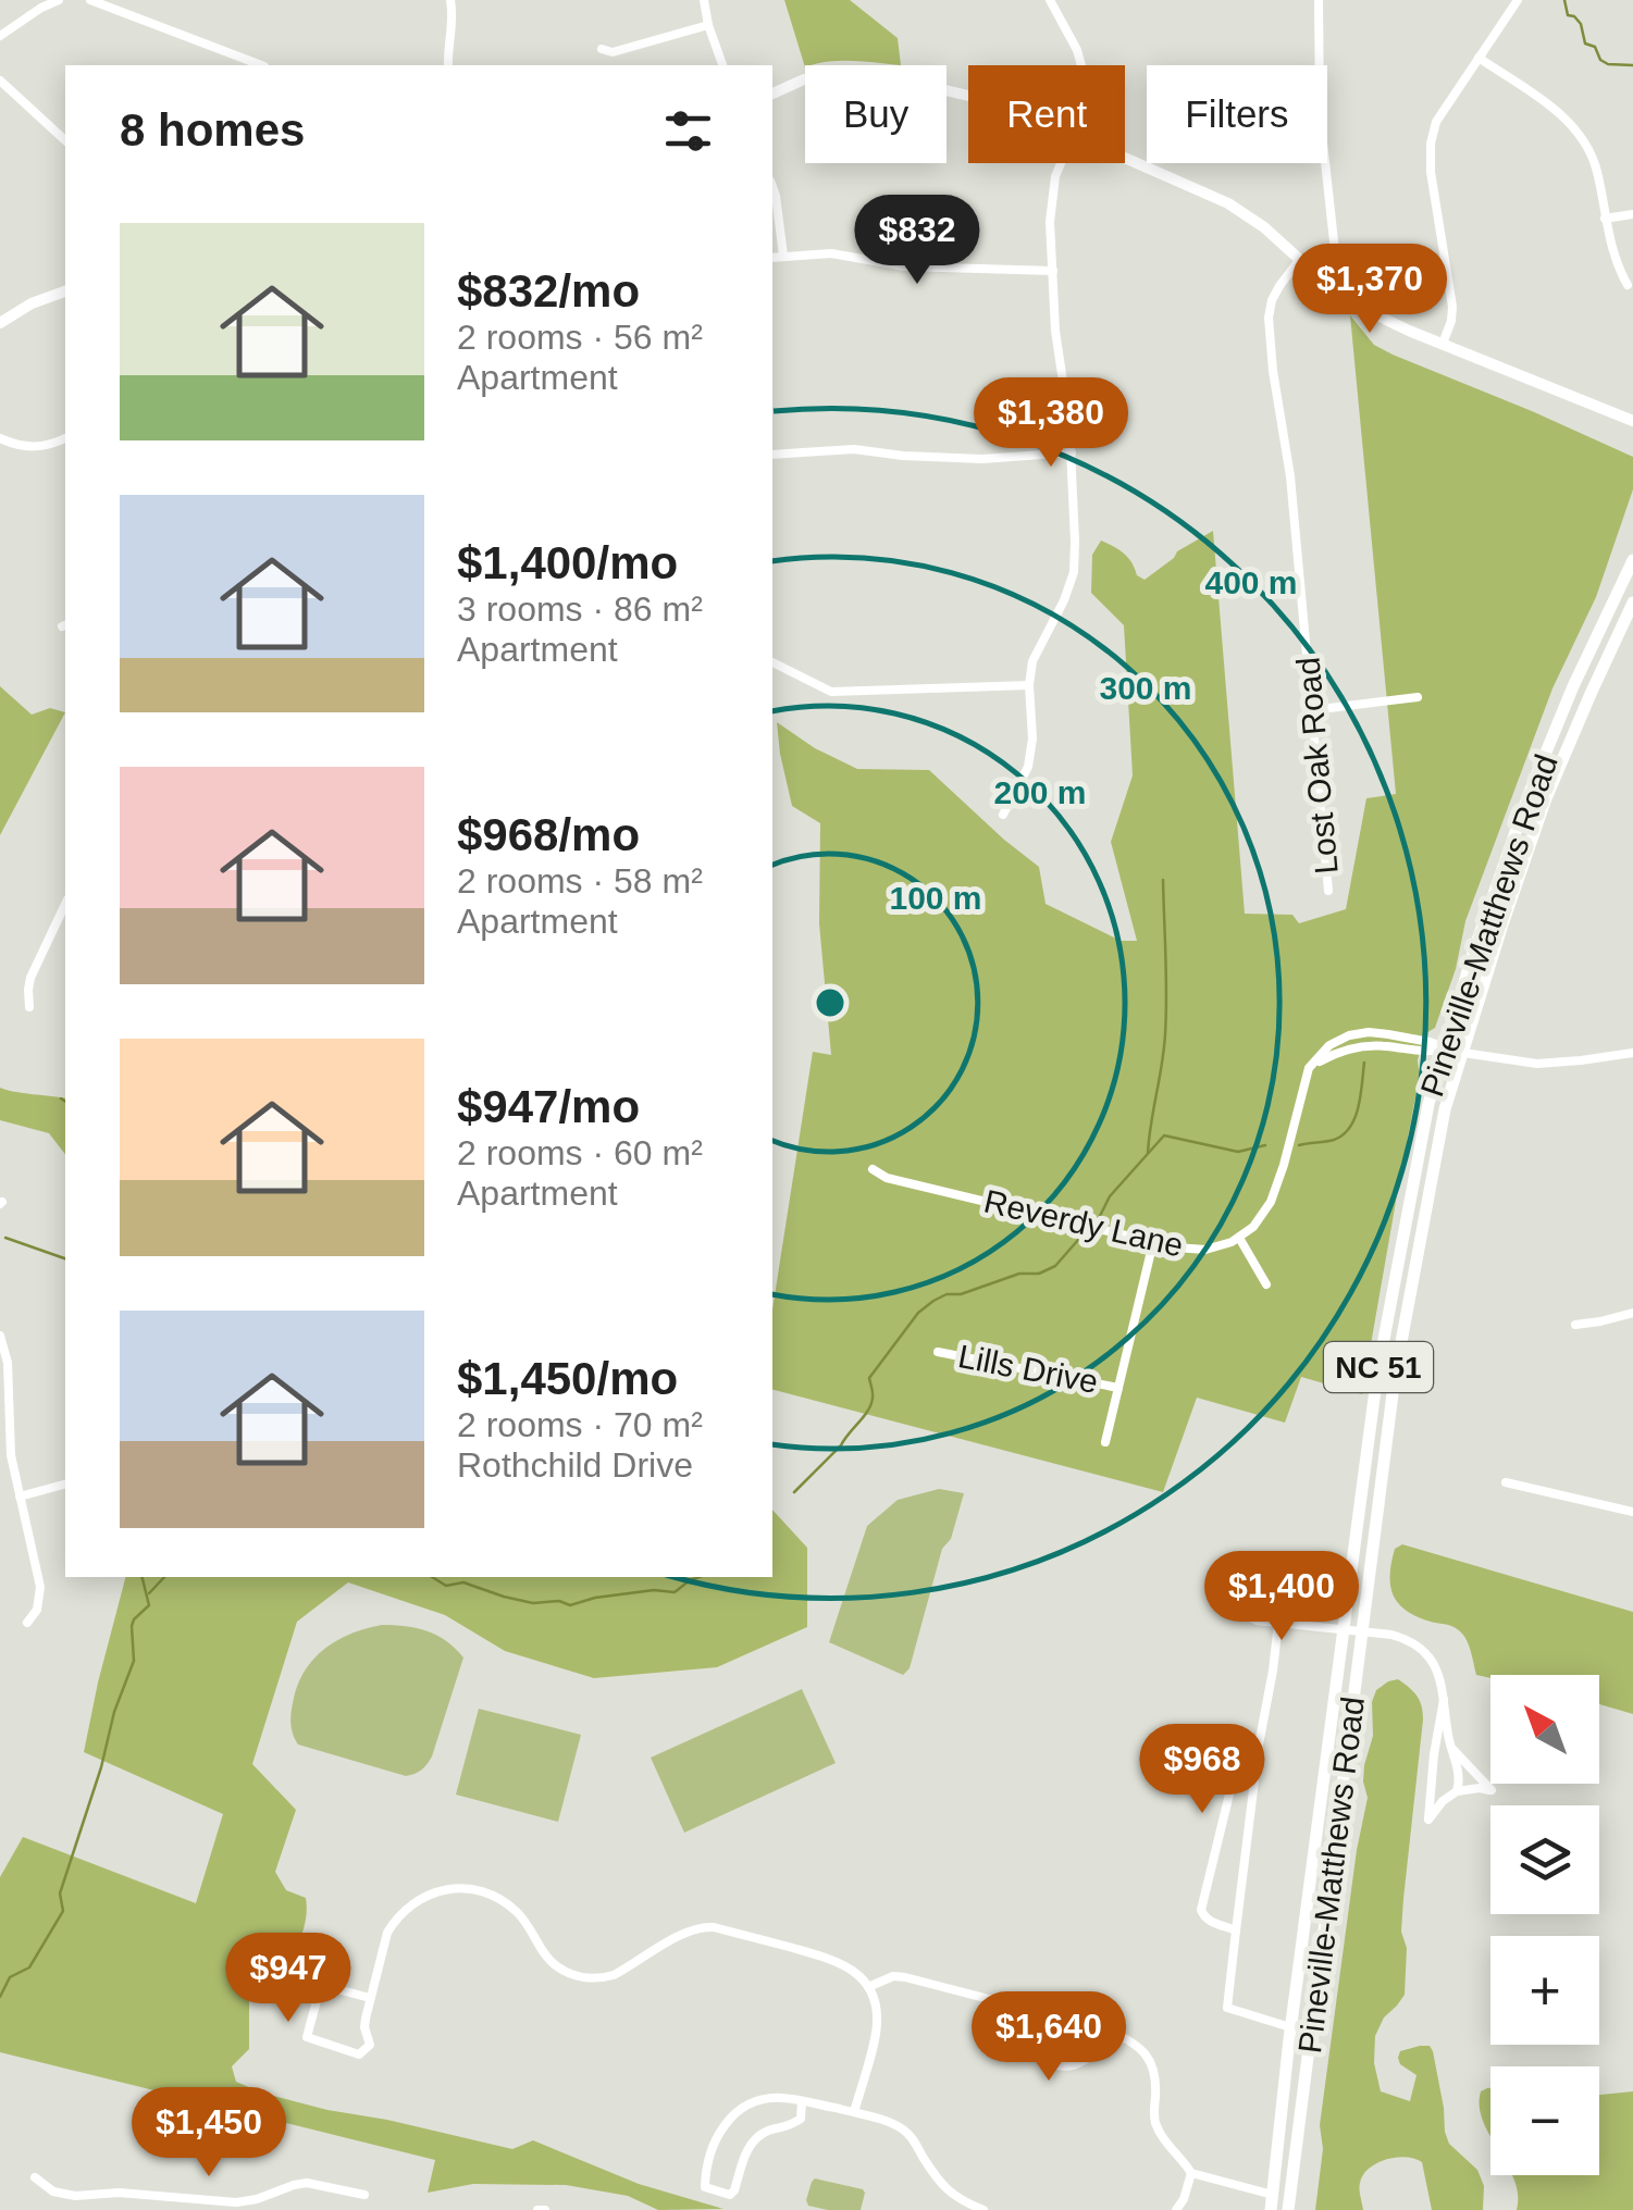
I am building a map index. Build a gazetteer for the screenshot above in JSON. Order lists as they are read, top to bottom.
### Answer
{
  "streets": {
    "main road": ["Pineville-Matthews Road", "NC 51"],
    "street": ["Lost Oak Road", "Reverdy Lane", "Lills Drive"]
  },
  "north": "top left",
  "page": {
    "chip": ["Buy", "Rent", "Filters"],
    "heading": "8 homes",
    "price": [
      "$832",
      "$1,370",
      "$1,380",
      "$1,400",
      "$968",
      "$947",
      "$1,640",
      "$1,450"
    ],
    "list": [
      {
        "name": "$832/mo",
        "note": "2 rooms · 56 m² · Apartment"
      },
      {
        "name": "$1,400/mo",
        "note": "3 rooms · 86 m² · Apartment"
      },
      {
        "name": "$968/mo",
        "note": "2 rooms · 58 m² · Apartment"
      },
      {
        "name": "$947/mo",
        "note": "2 rooms · 60 m² · Apartment"
      },
      {
        "name": "$1,450/mo",
        "note": "2 rooms · 70 m² · Rothchild Drive"
      }
    ],
    "map_buttons": ["+", "−"]
  },
  "rings": [
    "400 m",
    "300 m",
    "200 m",
    "100 m"
  ]
}
